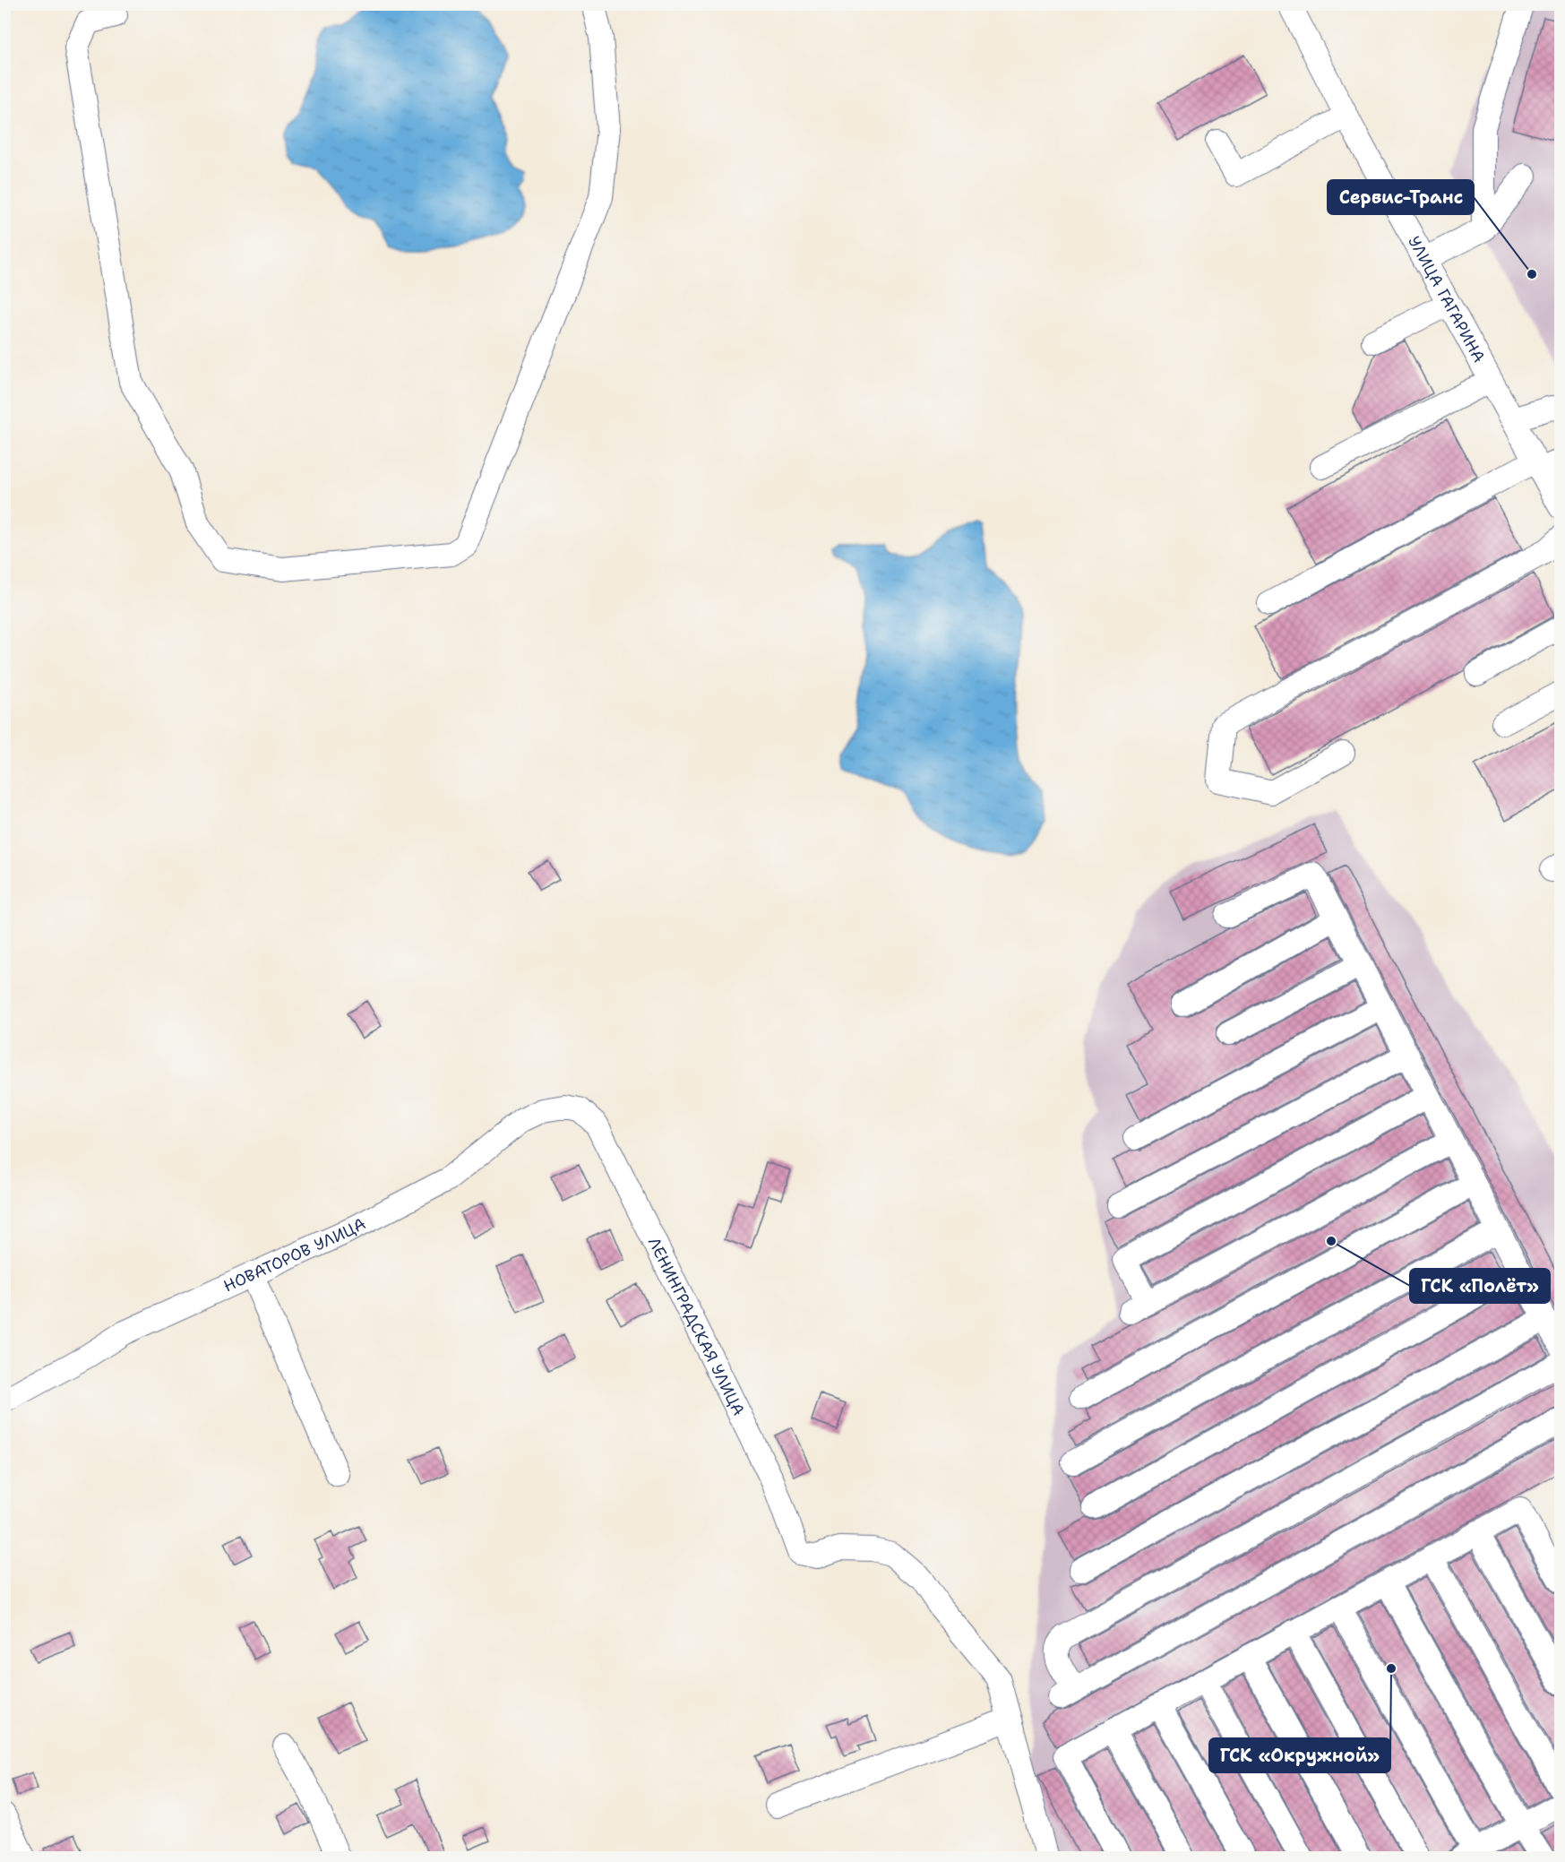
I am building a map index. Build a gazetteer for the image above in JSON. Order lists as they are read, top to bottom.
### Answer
{
  "streets": {
    "street": ["УЛИЦА ГАГАРИНА", "НОВАТОРОВ УЛИЦА", "ЛЕНИНГРАДСКАЯ УЛИЦА"]
  },
  "crossings": [
    ["НОВАТОРОВ УЛИЦА", "ЛЕНИНГРАДСКАЯ УЛИЦА"]
  ],
  "places": ["Сервис-Транс", "ГСК «Полёт»", "ГСК «Окружной»"]
}
